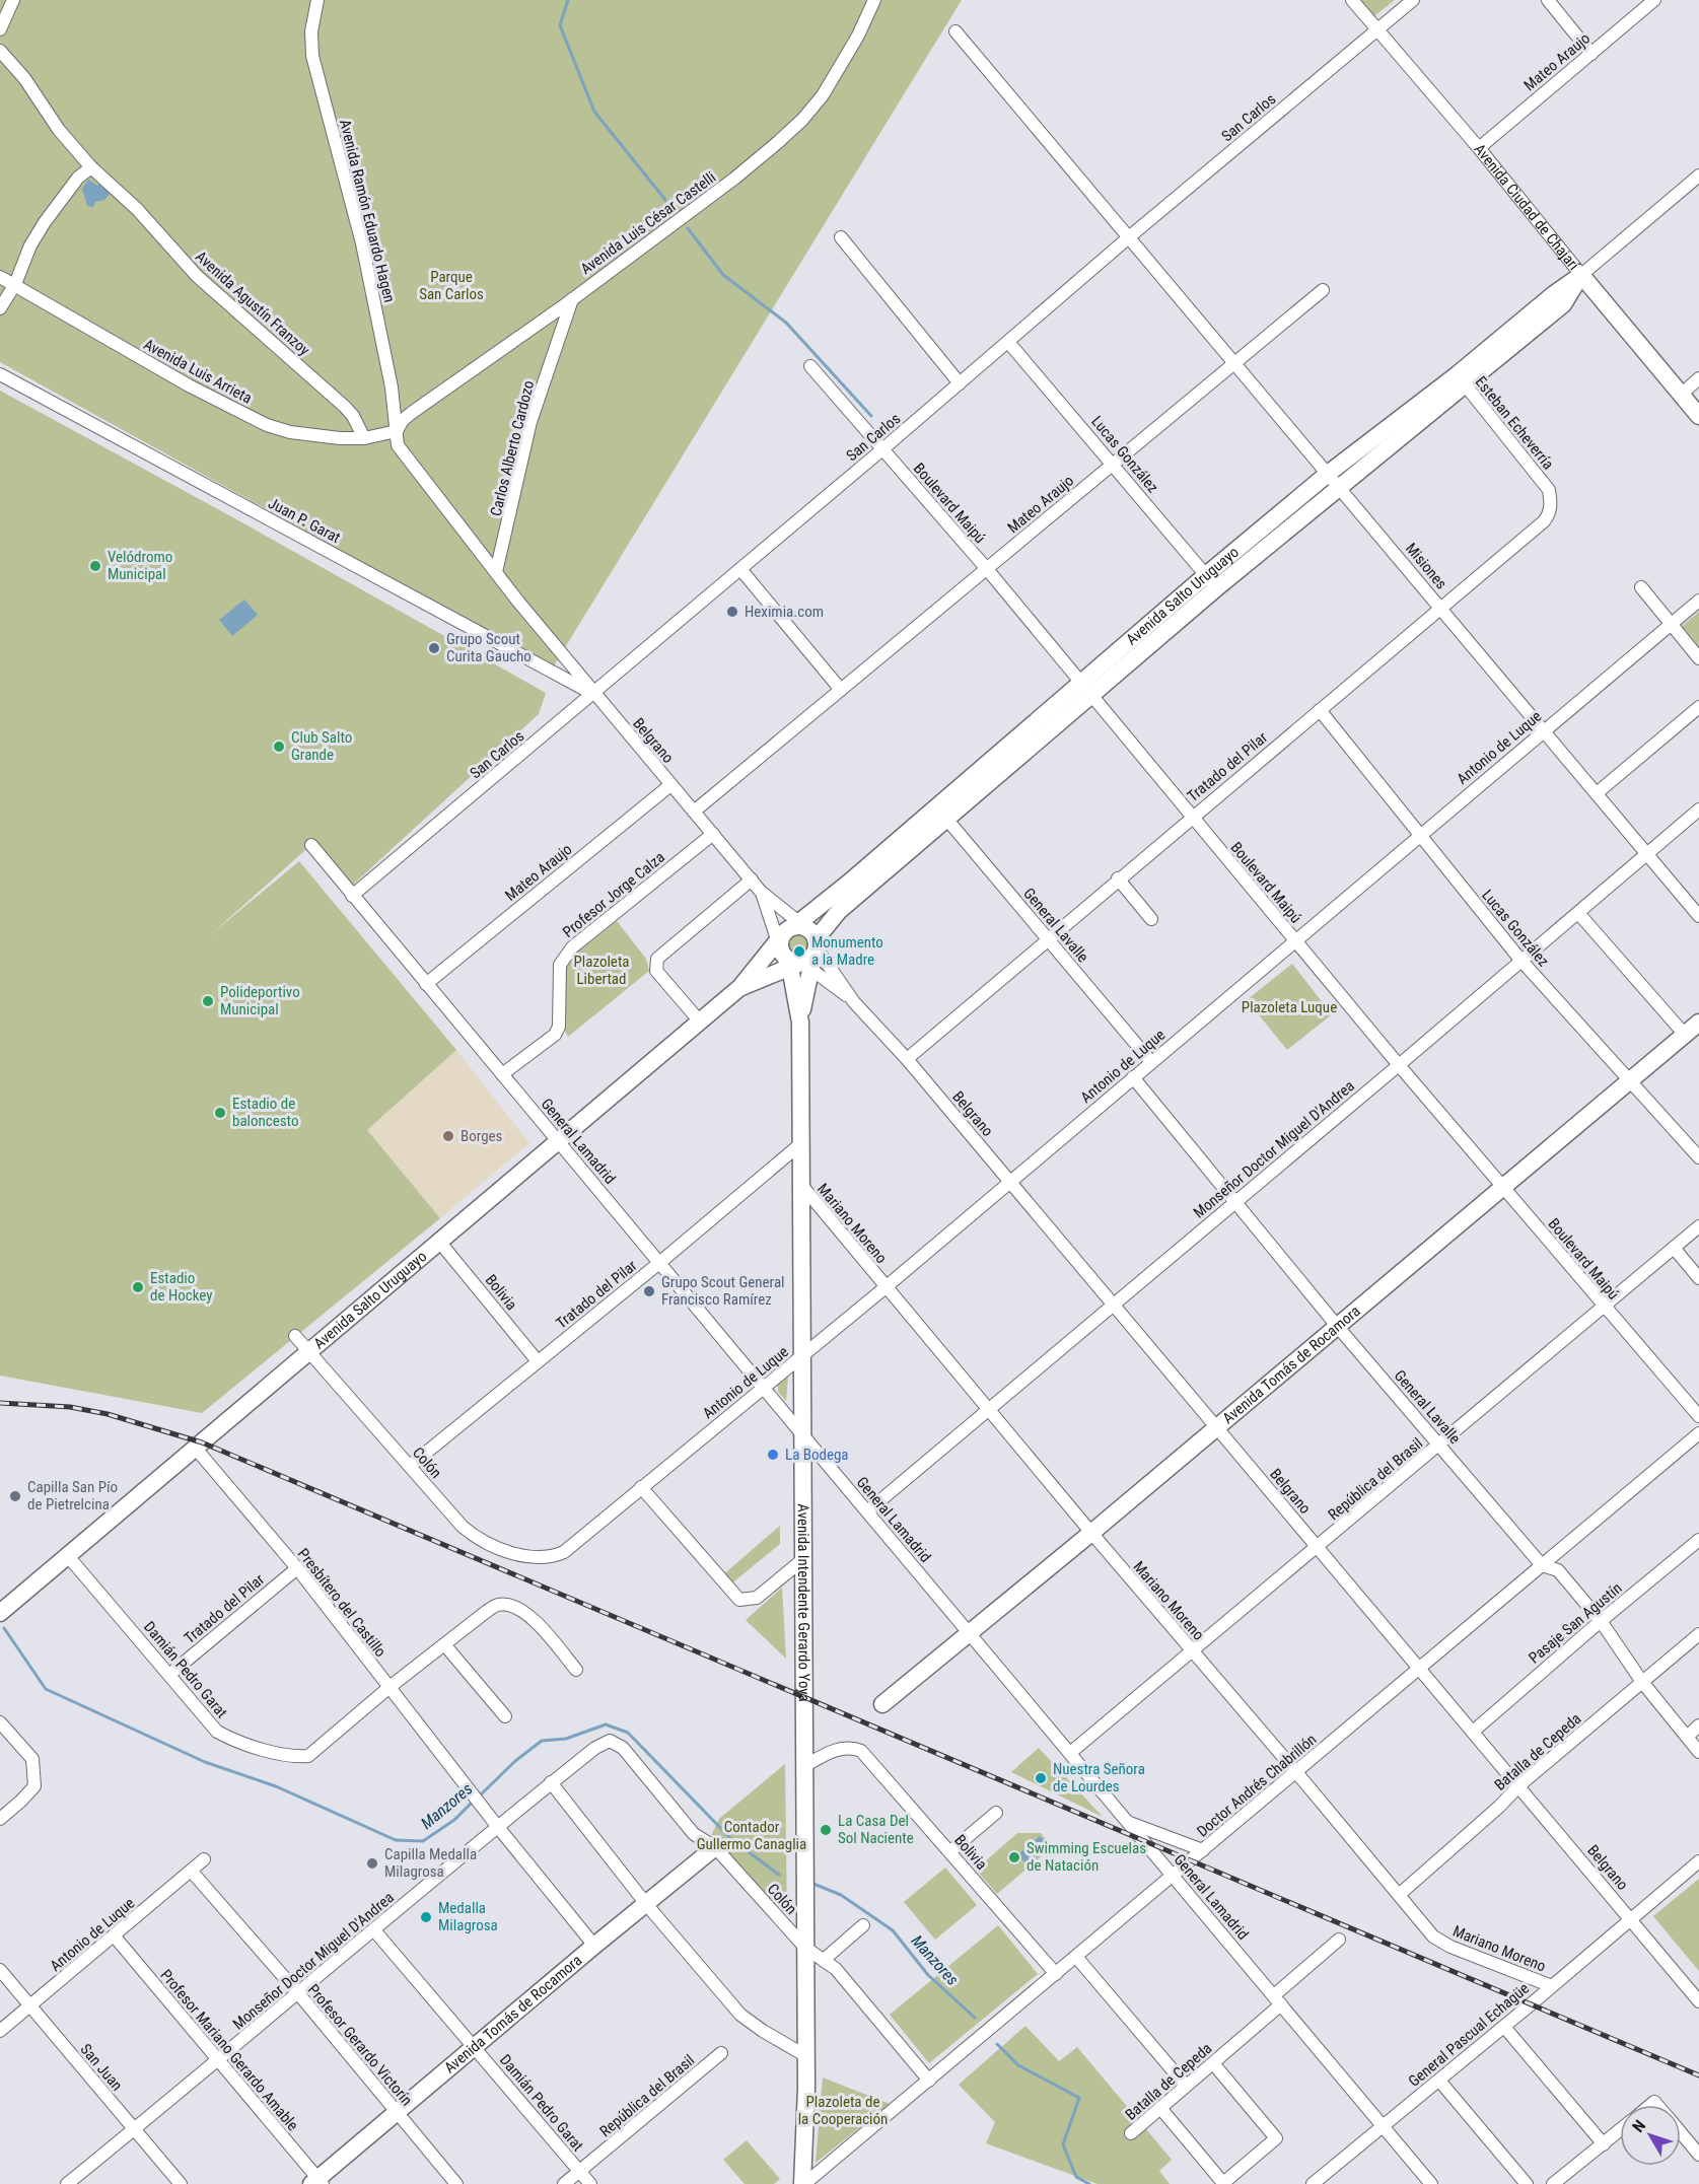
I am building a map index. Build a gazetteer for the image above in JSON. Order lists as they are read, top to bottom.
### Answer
{
  "streets": {
    "main road": [
      "Avenida Ciudad de Chajarí",
      "Avenida Salto Uruguayo",
      "Avenida Tomás de Rocamora",
      "Avenida Intendente Gerardo Yoya"
    ],
    "street": [
      "Mateo Araujo",
      "San Carlos",
      "Avenida Ramón Eduardo Hagen",
      "Avenida Luis César Castelli",
      "Avenida Agustín Franzoy",
      "Avenida Luis Arrieta",
      "Esteban Echeverría",
      "Carlos Alberto Cardozo",
      "Lucas González",
      "Boulevard Maipú",
      "Juan P. Garat",
      "Misiones",
      "Belgrano",
      "Antonio de Luque",
      "Tratado del Pilar",
      "Profesor Jorge Calza",
      "General Lavalle",
      "General Lamadrid",
      "Monseñor Doctor Miguel D'Andrea",
      "Mariano Moreno",
      "Bolivia",
      "Colón",
      "República del Brasil",
      "Presbítero del Castillo",
      "Pasaje San Agustín",
      "Damián Pedro Garat",
      "Batalla de Cepeda",
      "Doctor Andrés Chabrillón",
      "General Pascual Echagüe",
      "Profesor Gerardo Victorín",
      "Profesor Mariano Gerardo Amable",
      "San Juan"
    ]
  },
  "crossings": [
    ["Mateo Araujo", "Avenida Ciudad de Chajarí"],
    ["Mateo Araujo", "Lucas González"],
    ["Mateo Araujo", "Boulevard Maipú"],
    ["Mateo Araujo", "Misiones"],
    ["Mateo Araujo", "Belgrano"],
    ["Mateo Araujo", "General Lamadrid"],
    ["San Carlos", "Avenida Ciudad de Chajarí"],
    ["San Carlos", "Lucas González"],
    ["San Carlos", "Boulevard Maipú"],
    ["San Carlos", "Juan P. Garat"],
    ["San Carlos", "Misiones"],
    ["San Carlos", "Belgrano"],
    ["San Carlos", "General Lamadrid"],
    ["Avenida Ciudad de Chajarí", "Avenida Salto Uruguayo"],
    ["Avenida Ramón Eduardo Hagen", "Avenida Luis César Castelli"],
    ["Avenida Ramón Eduardo Hagen", "Avenida Luis Arrieta"],
    ["Avenida Ramón Eduardo Hagen", "Carlos Alberto Cardozo"],
    ["Avenida Ramón Eduardo Hagen", "Belgrano"],
    ["Avenida Luis César Castelli", "Avenida Luis Arrieta"],
    ["Avenida Luis César Castelli", "Carlos Alberto Cardozo"],
    ["Avenida Agustín Franzoy", "Avenida Luis Arrieta"],
    ["Esteban Echeverría", "Avenida Salto Uruguayo"],
    ["Esteban Echeverría", "Tratado del Pilar"],
    ["Carlos Alberto Cardozo", "Belgrano"],
    ["Lucas González", "Avenida Salto Uruguayo"],
    ["Lucas González", "Antonio de Luque"],
    ["Lucas González", "Tratado del Pilar"],
    ["Lucas González", "Monseñor Doctor Miguel D'Andrea"],
    ["Lucas González", "Avenida Tomás de Rocamora"],
    ["Boulevard Maipú", "Avenida Salto Uruguayo"],
    ["Boulevard Maipú", "Antonio de Luque"],
    ["Boulevard Maipú", "Tratado del Pilar"],
    ["Boulevard Maipú", "Monseñor Doctor Miguel D'Andrea"],
    ["Boulevard Maipú", "Avenida Tomás de Rocamora"],
    ["Boulevard Maipú", "República del Brasil"],
    ["Juan P. Garat", "Belgrano"],
    ["Misiones", "Avenida Salto Uruguayo"],
    ["Misiones", "Antonio de Luque"],
    ["Misiones", "Tratado del Pilar"],
    ["Misiones", "Monseñor Doctor Miguel D'Andrea"],
    ["Avenida Salto Uruguayo", "Belgrano"],
    ["Avenida Salto Uruguayo", "General Lavalle"],
    ["Avenida Salto Uruguayo", "General Lamadrid"],
    ["Avenida Salto Uruguayo", "Bolivia"],
    ["Avenida Salto Uruguayo", "Colón"],
    ["Avenida Salto Uruguayo", "Presbítero del Castillo"],
    ["Avenida Salto Uruguayo", "Avenida Intendente Gerardo Yoya"],
    ["Avenida Salto Uruguayo", "Damián Pedro Garat"],
    ["Belgrano", "Antonio de Luque"],
    ["Belgrano", "Tratado del Pilar"],
    ["Belgrano", "Profesor Jorge Calza"],
    ["Belgrano", "Monseñor Doctor Miguel D'Andrea"],
    ["Belgrano", "Avenida Tomás de Rocamora"],
    ["Belgrano", "República del Brasil"],
    ["Belgrano", "Avenida Intendente Gerardo Yoya"],
    ["Belgrano", "Pasaje San Agustín"],
    ["Belgrano", "Batalla de Cepeda"],
    ["Belgrano", "Doctor Andrés Chabrillón"],
    ["Belgrano", "General Pascual Echagüe"],
    ["Antonio de Luque", "General Lavalle"],
    ["Antonio de Luque", "General Lamadrid"],
    ["Antonio de Luque", "Mariano Moreno"],
    ["Antonio de Luque", "Colón"],
    ["Antonio de Luque", "Avenida Intendente Gerardo Yoya"],
    ["Antonio de Luque", "Profesor Gerardo Victorín"],
    ["Antonio de Luque", "Profesor Mariano Gerardo Amable"],
    ["Antonio de Luque", "San Juan"],
    ["Tratado del Pilar", "General Lavalle"],
    ["Tratado del Pilar", "General Lamadrid"],
    ["Tratado del Pilar", "Bolivia"],
    ["Tratado del Pilar", "Colón"],
    ["Tratado del Pilar", "Presbítero del Castillo"],
    ["Tratado del Pilar", "Avenida Intendente Gerardo Yoya"],
    ["Tratado del Pilar", "Damián Pedro Garat"],
    ["Profesor Jorge Calza", "General Lamadrid"],
    ["General Lavalle", "Monseñor Doctor Miguel D'Andrea"],
    ["General Lavalle", "Avenida Tomás de Rocamora"],
    ["General Lavalle", "República del Brasil"],
    ["General Lavalle", "Pasaje San Agustín"],
    ["General Lavalle", "Batalla de Cepeda"],
    ["General Lavalle", "Doctor Andrés Chabrillón"],
    ["General Lamadrid", "Monseñor Doctor Miguel D'Andrea"],
    ["General Lamadrid", "Avenida Tomás de Rocamora"],
    ["General Lamadrid", "República del Brasil"],
    ["General Lamadrid", "Avenida Intendente Gerardo Yoya"],
    ["General Lamadrid", "Batalla de Cepeda"],
    ["General Lamadrid", "Doctor Andrés Chabrillón"],
    ["General Lamadrid", "General Pascual Echagüe"],
    ["Monseñor Doctor Miguel D'Andrea", "Mariano Moreno"],
    ["Monseñor Doctor Miguel D'Andrea", "Colón"],
    ["Monseñor Doctor Miguel D'Andrea", "Presbítero del Castillo"],
    ["Monseñor Doctor Miguel D'Andrea", "Damián Pedro Garat"],
    ["Monseñor Doctor Miguel D'Andrea", "Profesor Gerardo Victorín"],
    ["Monseñor Doctor Miguel D'Andrea", "Profesor Mariano Gerardo Amable"],
    ["Monseñor Doctor Miguel D'Andrea", "San Juan"],
    ["Mariano Moreno", "Avenida Tomás de Rocamora"],
    ["Mariano Moreno", "República del Brasil"],
    ["Mariano Moreno", "Avenida Intendente Gerardo Yoya"],
    ["Mariano Moreno", "Batalla de Cepeda"],
    ["Mariano Moreno", "Doctor Andrés Chabrillón"],
    ["Mariano Moreno", "General Pascual Echagüe"],
    ["Bolivia", "Avenida Intendente Gerardo Yoya"],
    ["Bolivia", "Doctor Andrés Chabrillón"],
    ["Avenida Tomás de Rocamora", "Colón"],
    ["Avenida Tomás de Rocamora", "Damián Pedro Garat"],
    ["Avenida Tomás de Rocamora", "Profesor Gerardo Victorín"],
    ["Avenida Tomás de Rocamora", "Profesor Mariano Gerardo Amable"],
    ["Colón", "Avenida Intendente Gerardo Yoya"],
    ["Colón", "Doctor Andrés Chabrillón"],
    ["República del Brasil", "Damián Pedro Garat"],
    ["Presbítero del Castillo", "Damián Pedro Garat"],
    ["Avenida Intendente Gerardo Yoya", "Doctor Andrés Chabrillón"]
  ],
  "water": ["Manzores"],
  "parks": [
    "Parque San Carlos",
    "Plazoleta Libertad",
    "Plazoleta Luque",
    "Contador Gullermo Canaglia",
    "Plazoleta de la Cooperación"
  ],
  "places": [
    "Velódromo Municipal",
    "Heximia.com",
    "Grupo Scout Curita Gaucho",
    "Club Salto Grande",
    "Monumento a la Madre",
    "Polideportivo Municipal",
    "Estadio de baloncesto",
    "Borges",
    "Estadio de Hockey",
    "Grupo Scout General Francisco Ramírez",
    "La Bodega",
    "Capilla San Pío de Pietrelcina",
    "Nuestra Señora de Lourdes",
    "La Casa Del Sol Naciente",
    "Swimming Escuelas de Natación",
    "Capilla Medalla Milagrosa",
    "Medalla Milagrosa"
  ],
  "north": "top left"
}
